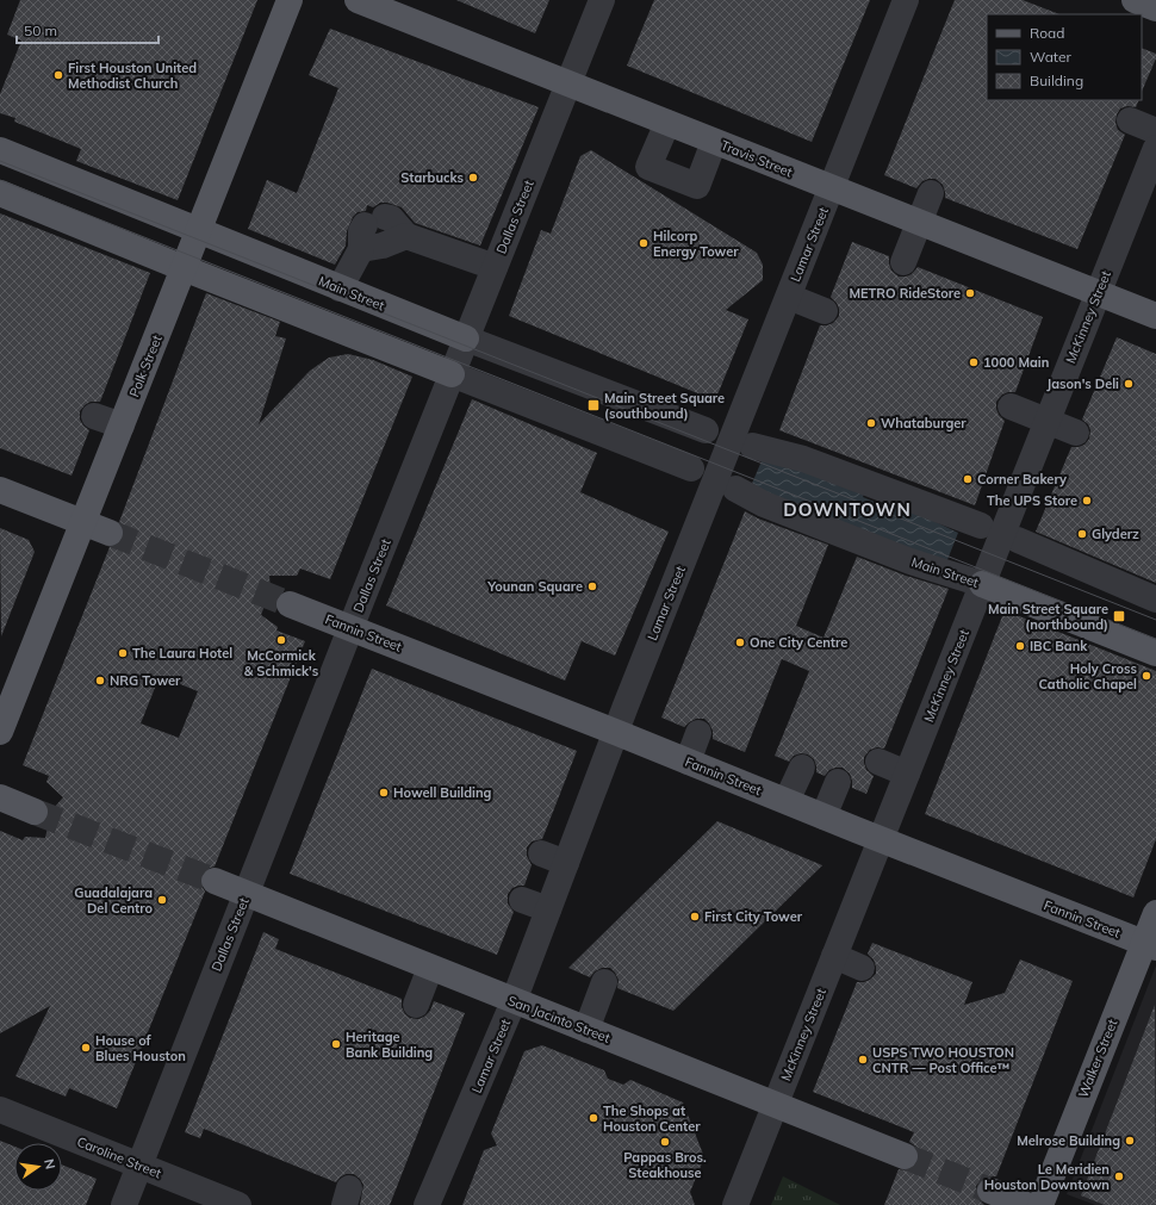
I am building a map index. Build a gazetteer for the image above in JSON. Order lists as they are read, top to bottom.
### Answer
{
  "streets": {
    "main road": [
      "Travis Street",
      "Main Street",
      "Polk Street",
      "Fannin Street",
      "San Jacinto Street",
      "Walker Street"
    ],
    "street": [
      "Dallas Street",
      "Lamar Street",
      "McKinney Street",
      "Caroline Street"
    ]
  },
  "crossings": [
    ["Travis Street", "Dallas Street"],
    ["Travis Street", "Lamar Street"],
    ["Travis Street", "McKinney Street"],
    ["Dallas Street", "Main Street"],
    ["Dallas Street", "Fannin Street"],
    ["Dallas Street", "San Jacinto Street"],
    ["Dallas Street", "Caroline Street"],
    ["Lamar Street", "Fannin Street"],
    ["Lamar Street", "San Jacinto Street"],
    ["Main Street", "McKinney Street"],
    ["Main Street", "Polk Street"],
    ["McKinney Street", "Fannin Street"],
    ["McKinney Street", "San Jacinto Street"],
    ["Fannin Street", "Walker Street"]
  ],
  "districts": ["DOWNTOWN"],
  "places": {
    "other": [
      "First Houston United Methodist Church",
      "Starbucks",
      "Hilcorp Energy Tower",
      "METRO RideStore",
      "1000 Main",
      "Jason's Deli",
      "Whataburger",
      "Corner Bakery",
      "The UPS Store",
      "Glyderz",
      "Younan Square",
      "McCormick & Schmick's",
      "One City Centre",
      "IBC Bank",
      "The Laura Hotel",
      "Holy Cross Catholic Chapel",
      "NRG Tower",
      "Howell Building",
      "Guadalajara Del Centro",
      "First City Tower",
      "Heritage Bank Building",
      "House of Blues Houston",
      "USPS TWO HOUSTON CNTR — Post Office™",
      "The Shops at Houston Center",
      "Melrose Building",
      "Pappas Bros. Steakhouse",
      "Le Meridien Houston Downtown"
    ],
    "transit": ["Main Street Square (southbound)", "Main Street Square (northbound)"]
  },
  "legend": ["Road", "Water", "Building"],
  "scale_bar": "50 m",
  "north": "right"
}
